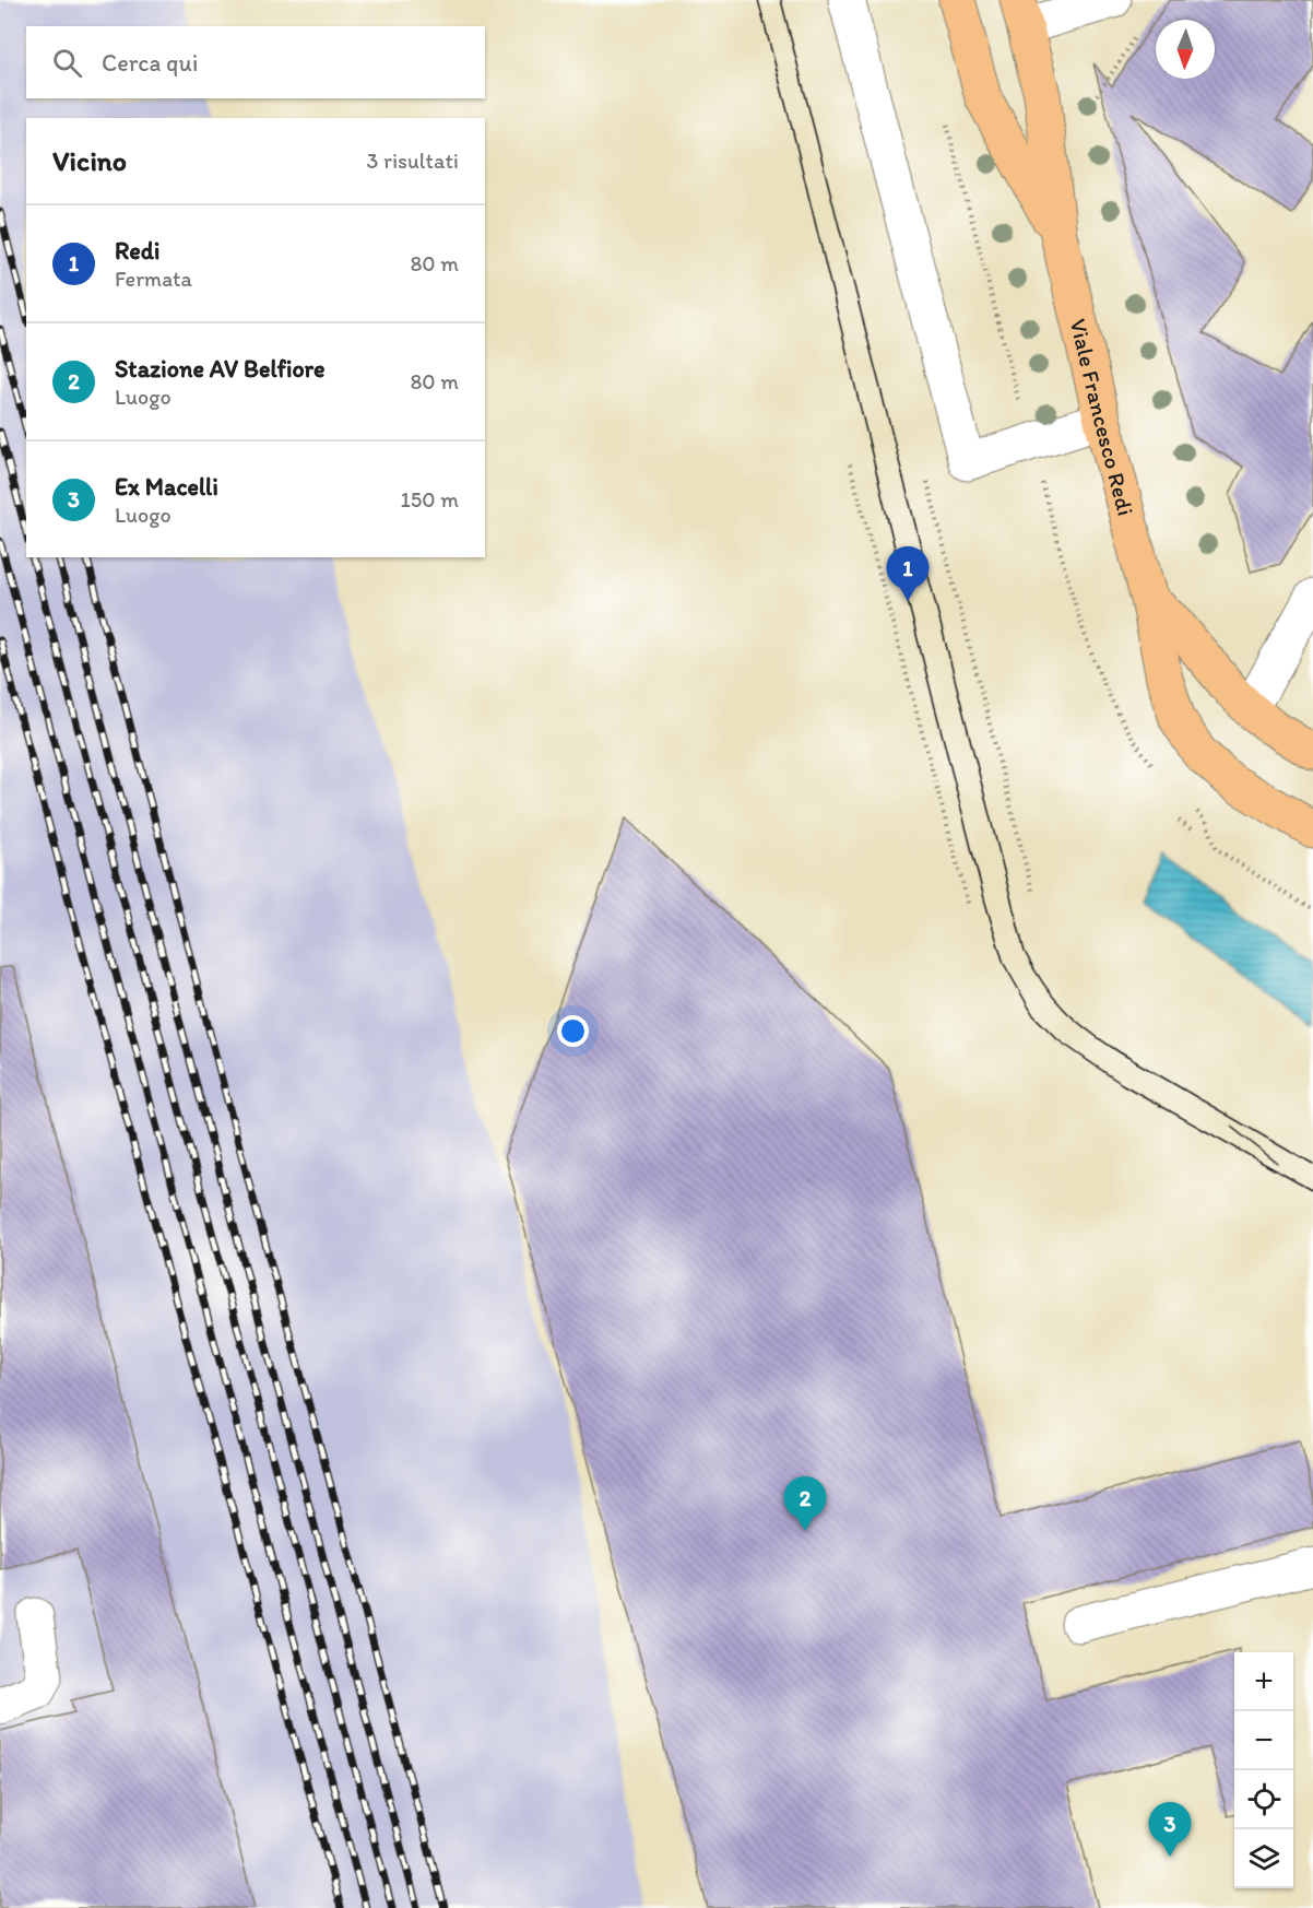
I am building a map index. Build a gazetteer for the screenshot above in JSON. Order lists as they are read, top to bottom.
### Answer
{
  "streets": {
    "main road": ["Viale Francesco Redi"]
  },
  "north": "bottom",
  "page": {
    "search": "Cerca qui",
    "heading": ["Vicino", "3 risultati"],
    "list": [
      {
        "mark": "1",
        "name": "Redi",
        "note": "Fermata",
        "value": "80 m"
      },
      {
        "mark": "2",
        "name": "Stazione AV Belfiore",
        "note": "Luogo",
        "value": "80 m"
      },
      {
        "mark": "3",
        "name": "Ex Macelli",
        "note": "Luogo",
        "value": "150 m"
      }
    ],
    "pins": ["1", "2", "3"],
    "map_buttons": ["+", "−"]
  }
}
